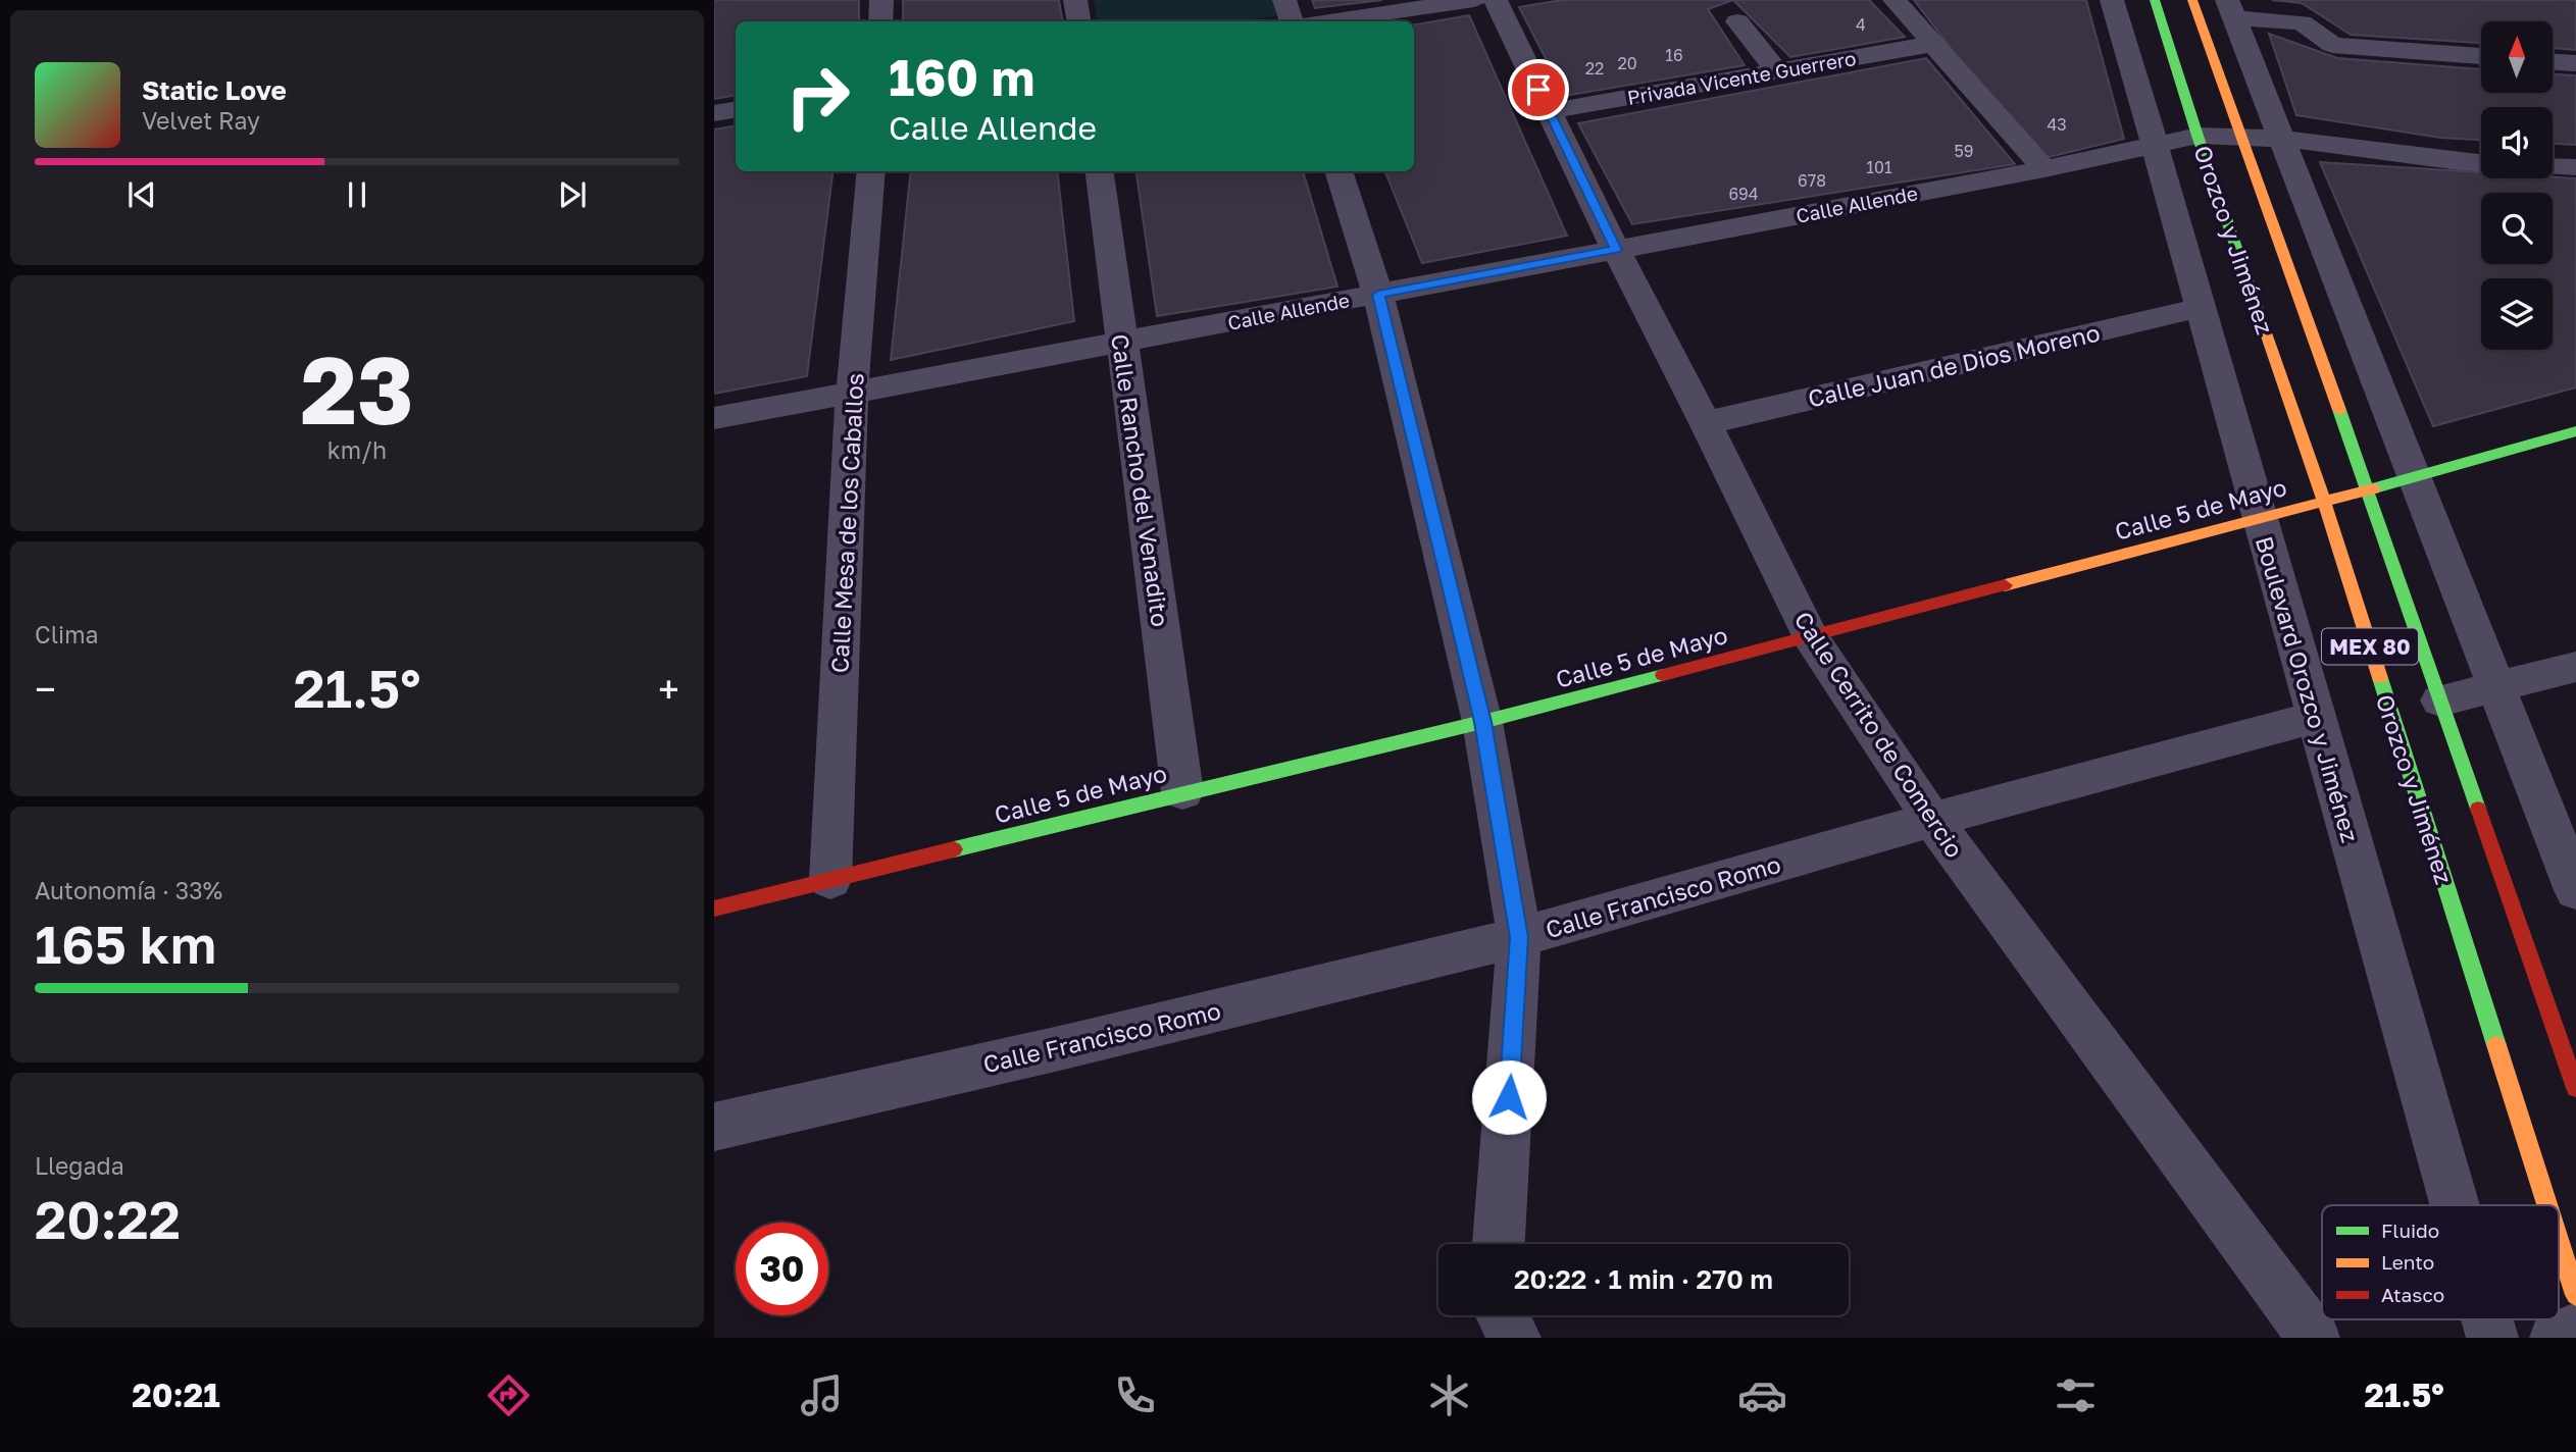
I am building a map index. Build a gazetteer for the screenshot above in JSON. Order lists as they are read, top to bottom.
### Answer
{
  "streets": {
    "main road": ["Orozco y Jiménez", "Calle 5 de Mayo", "MEX 80"],
    "street": [
      "Privada Vicente Guerrero",
      "Calle Allende",
      "Calle Juan de Dios Moreno",
      "Calle Rancho del Venadito",
      "Calle Mesa de los Caballos",
      "Boulevard Orozco y Jiménez",
      "Calle Cerrito de Comercio",
      "Calle Francisco Romo"
    ]
  },
  "crossings": [
    ["Privada Vicente Guerrero", "Calle Cerrito de Comercio"],
    ["Calle Allende", "Orozco y Jiménez"],
    ["Calle Allende", "Calle Rancho del Venadito"],
    ["Calle Allende", "Calle Mesa de los Caballos"],
    ["Calle Allende", "Boulevard Orozco y Jiménez"],
    ["Calle Allende", "Calle Cerrito de Comercio"],
    ["Orozco y Jiménez", "Calle 5 de Mayo"],
    ["Calle Juan de Dios Moreno", "Boulevard Orozco y Jiménez"],
    ["Calle Juan de Dios Moreno", "Calle Cerrito de Comercio"],
    ["Calle Rancho del Venadito", "Calle 5 de Mayo"],
    ["Calle 5 de Mayo", "Calle Mesa de los Caballos"],
    ["Calle 5 de Mayo", "Boulevard Orozco y Jiménez"],
    ["Calle 5 de Mayo", "Calle Cerrito de Comercio"],
    ["Boulevard Orozco y Jiménez", "Calle Francisco Romo"],
    ["Calle Cerrito de Comercio", "Calle Francisco Romo"]
  ],
  "house_numbers": [
    "4",
    "16",
    "20",
    "22",
    "43",
    "59",
    "101",
    "678",
    "694"
  ],
  "legend": ["Fluido", "Lento", "Atasco"],
  "north": "top",
  "page": {
    "turn": ["160 m", "Calle Allende"],
    "song": ["Static Love", "Velvet Ray"],
    "tile": [
      ["23", "km/h"],
      "Clima",
      ["Autonomía · 33%", "165 km"],
      ["Llegada", "20:22"]
    ],
    "heat": ["−", "21.5°", "+"],
    "limit": "30",
    "trip": "20:22 · 1 min · 270 m",
    "tabs": ["20:21", "21.5°"]
  }
}
